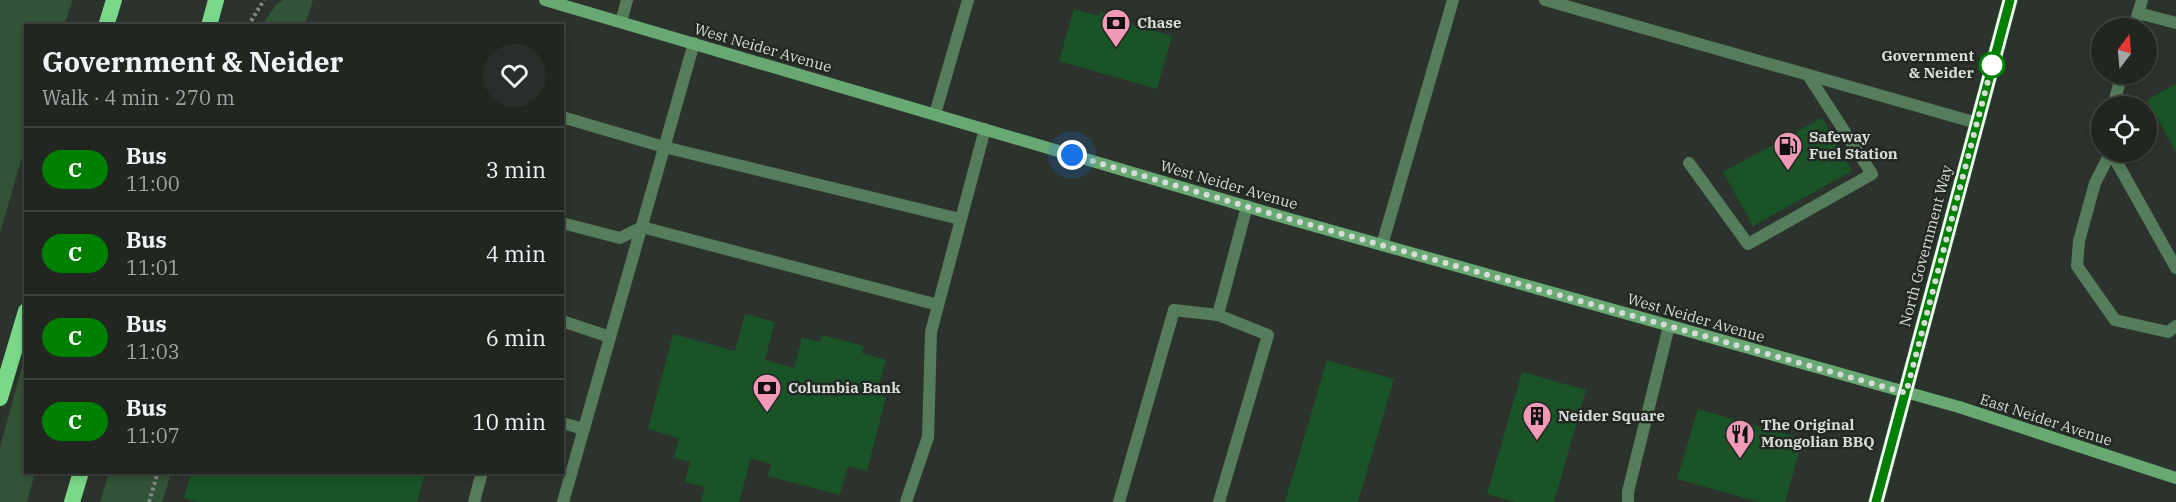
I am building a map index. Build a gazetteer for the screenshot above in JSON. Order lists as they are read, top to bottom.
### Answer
{
  "streets": {
    "main road": ["West Neider Avenue", "North Government Way", "East Neider Avenue"]
  },
  "crossings": [
    ["West Neider Avenue", "North Government Way"],
    ["West Neider Avenue", "East Neider Avenue"],
    ["North Government Way", "East Neider Avenue"]
  ],
  "places": {
    "bank": ["Chase", "Columbia Bank"],
    "other": ["Government & Neider"],
    "fuel station": ["Safeway Fuel Station"],
    "building": ["Neider Square"],
    "restaurant": ["The Original Mongolian BBQ"]
  },
  "lines": ["bus line C"],
  "north": "top",
  "page": {
    "heading": ["Government & Neider", "Walk · 4 min · 270 m"],
    "list": [
      {
        "mark": "C",
        "name": "Bus",
        "note": "11:00",
        "value": "3 min"
      },
      {
        "mark": "C",
        "name": "Bus",
        "note": "11:01",
        "value": "4 min"
      },
      {
        "mark": "C",
        "name": "Bus",
        "note": "11:03",
        "value": "6 min"
      },
      {
        "mark": "C",
        "name": "Bus",
        "note": "11:07",
        "value": "10 min"
      }
    ]
  }
}
